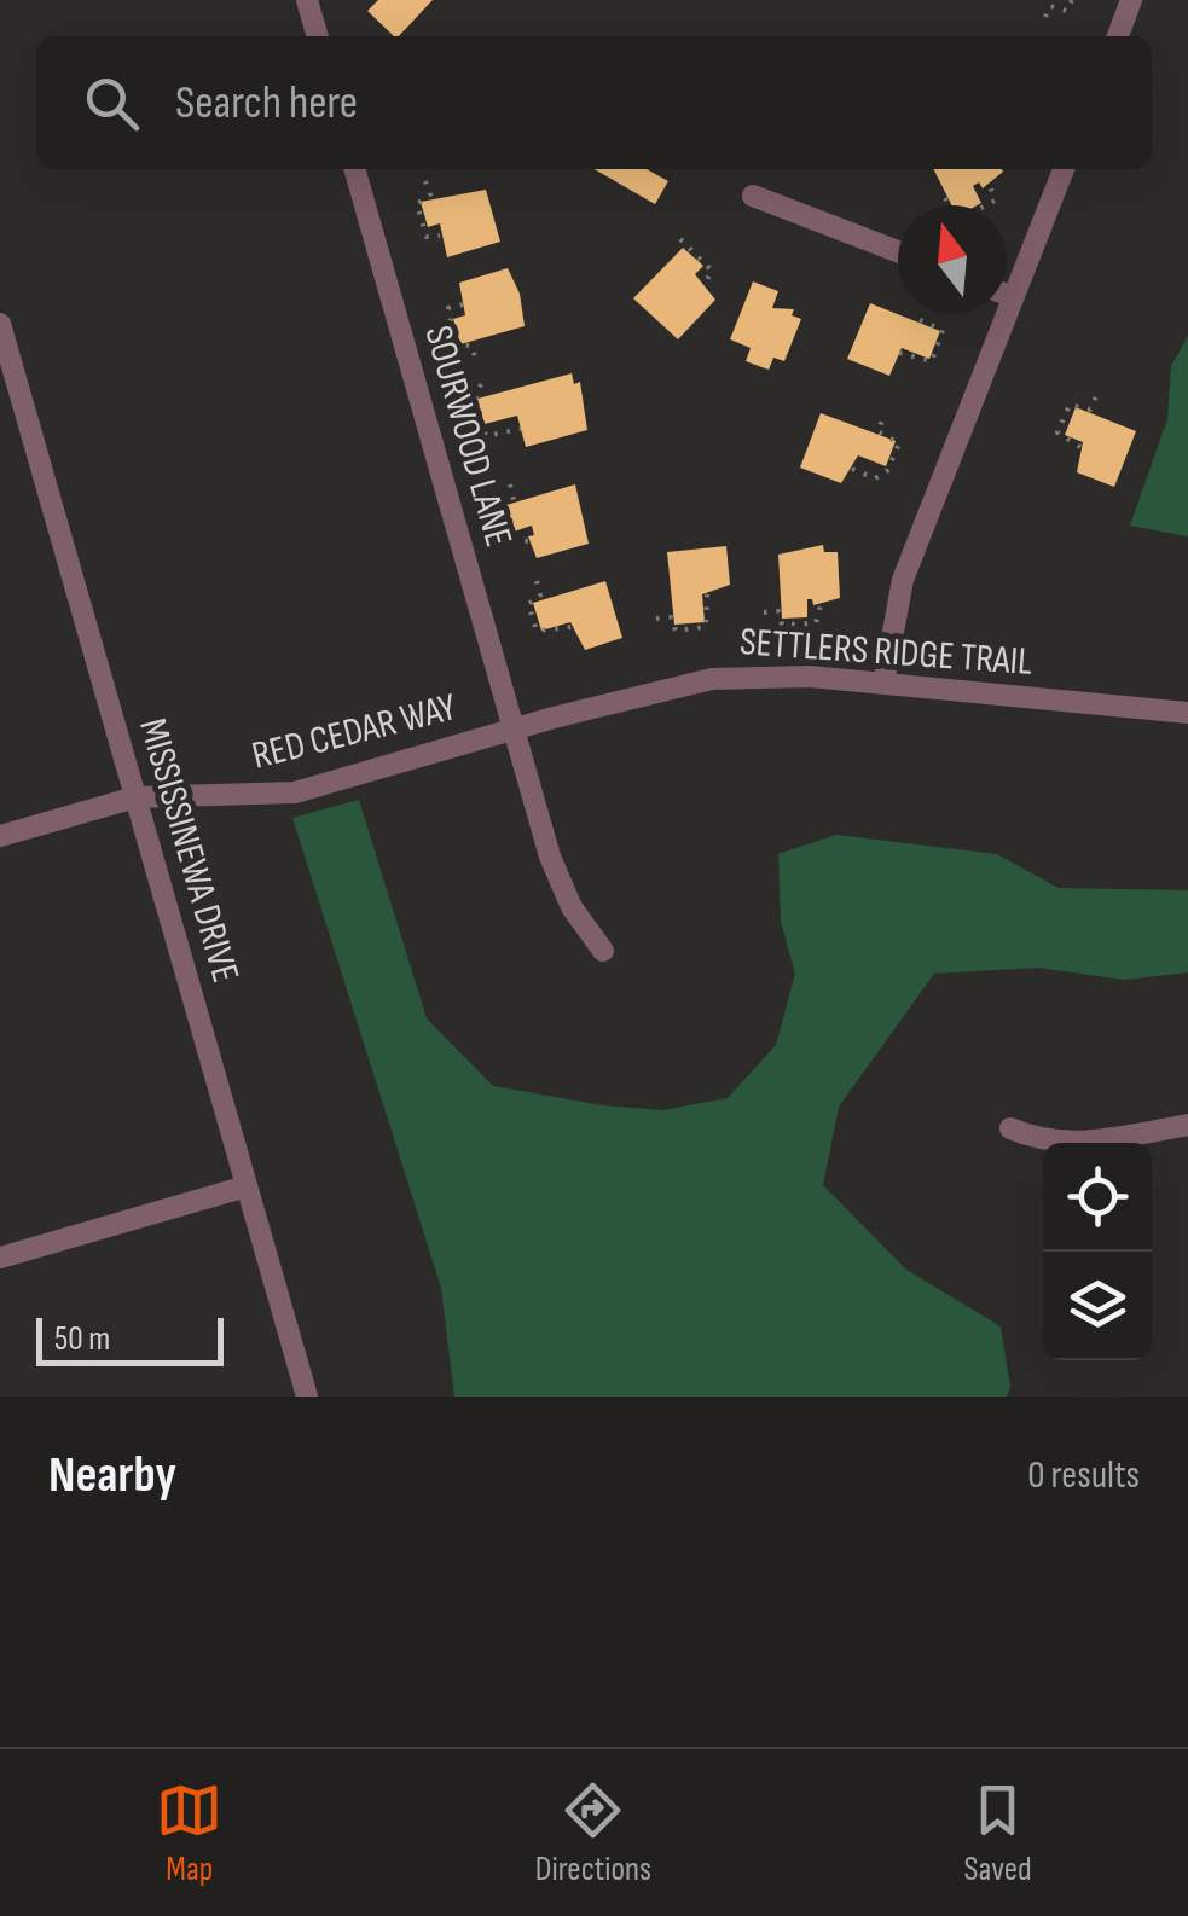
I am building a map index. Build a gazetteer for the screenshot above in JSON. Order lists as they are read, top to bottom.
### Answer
{
  "streets": {
    "street": [
      "SOURWOOD LANE",
      "SETTLERS RIDGE TRAIL",
      "RED CEDAR WAY",
      "MISSISSINEWA DRIVE"
    ]
  },
  "crossings": [
    ["SOURWOOD LANE", "SETTLERS RIDGE TRAIL"],
    ["SOURWOOD LANE", "RED CEDAR WAY"],
    ["SETTLERS RIDGE TRAIL", "RED CEDAR WAY"],
    ["RED CEDAR WAY", "MISSISSINEWA DRIVE"]
  ],
  "scale_bar": "50 m",
  "north": "top",
  "page": {
    "search": "Search here",
    "scale": "50 m",
    "heading": ["Nearby", "0 results"],
    "nav": ["Map", "Directions", "Saved"]
  }
}
